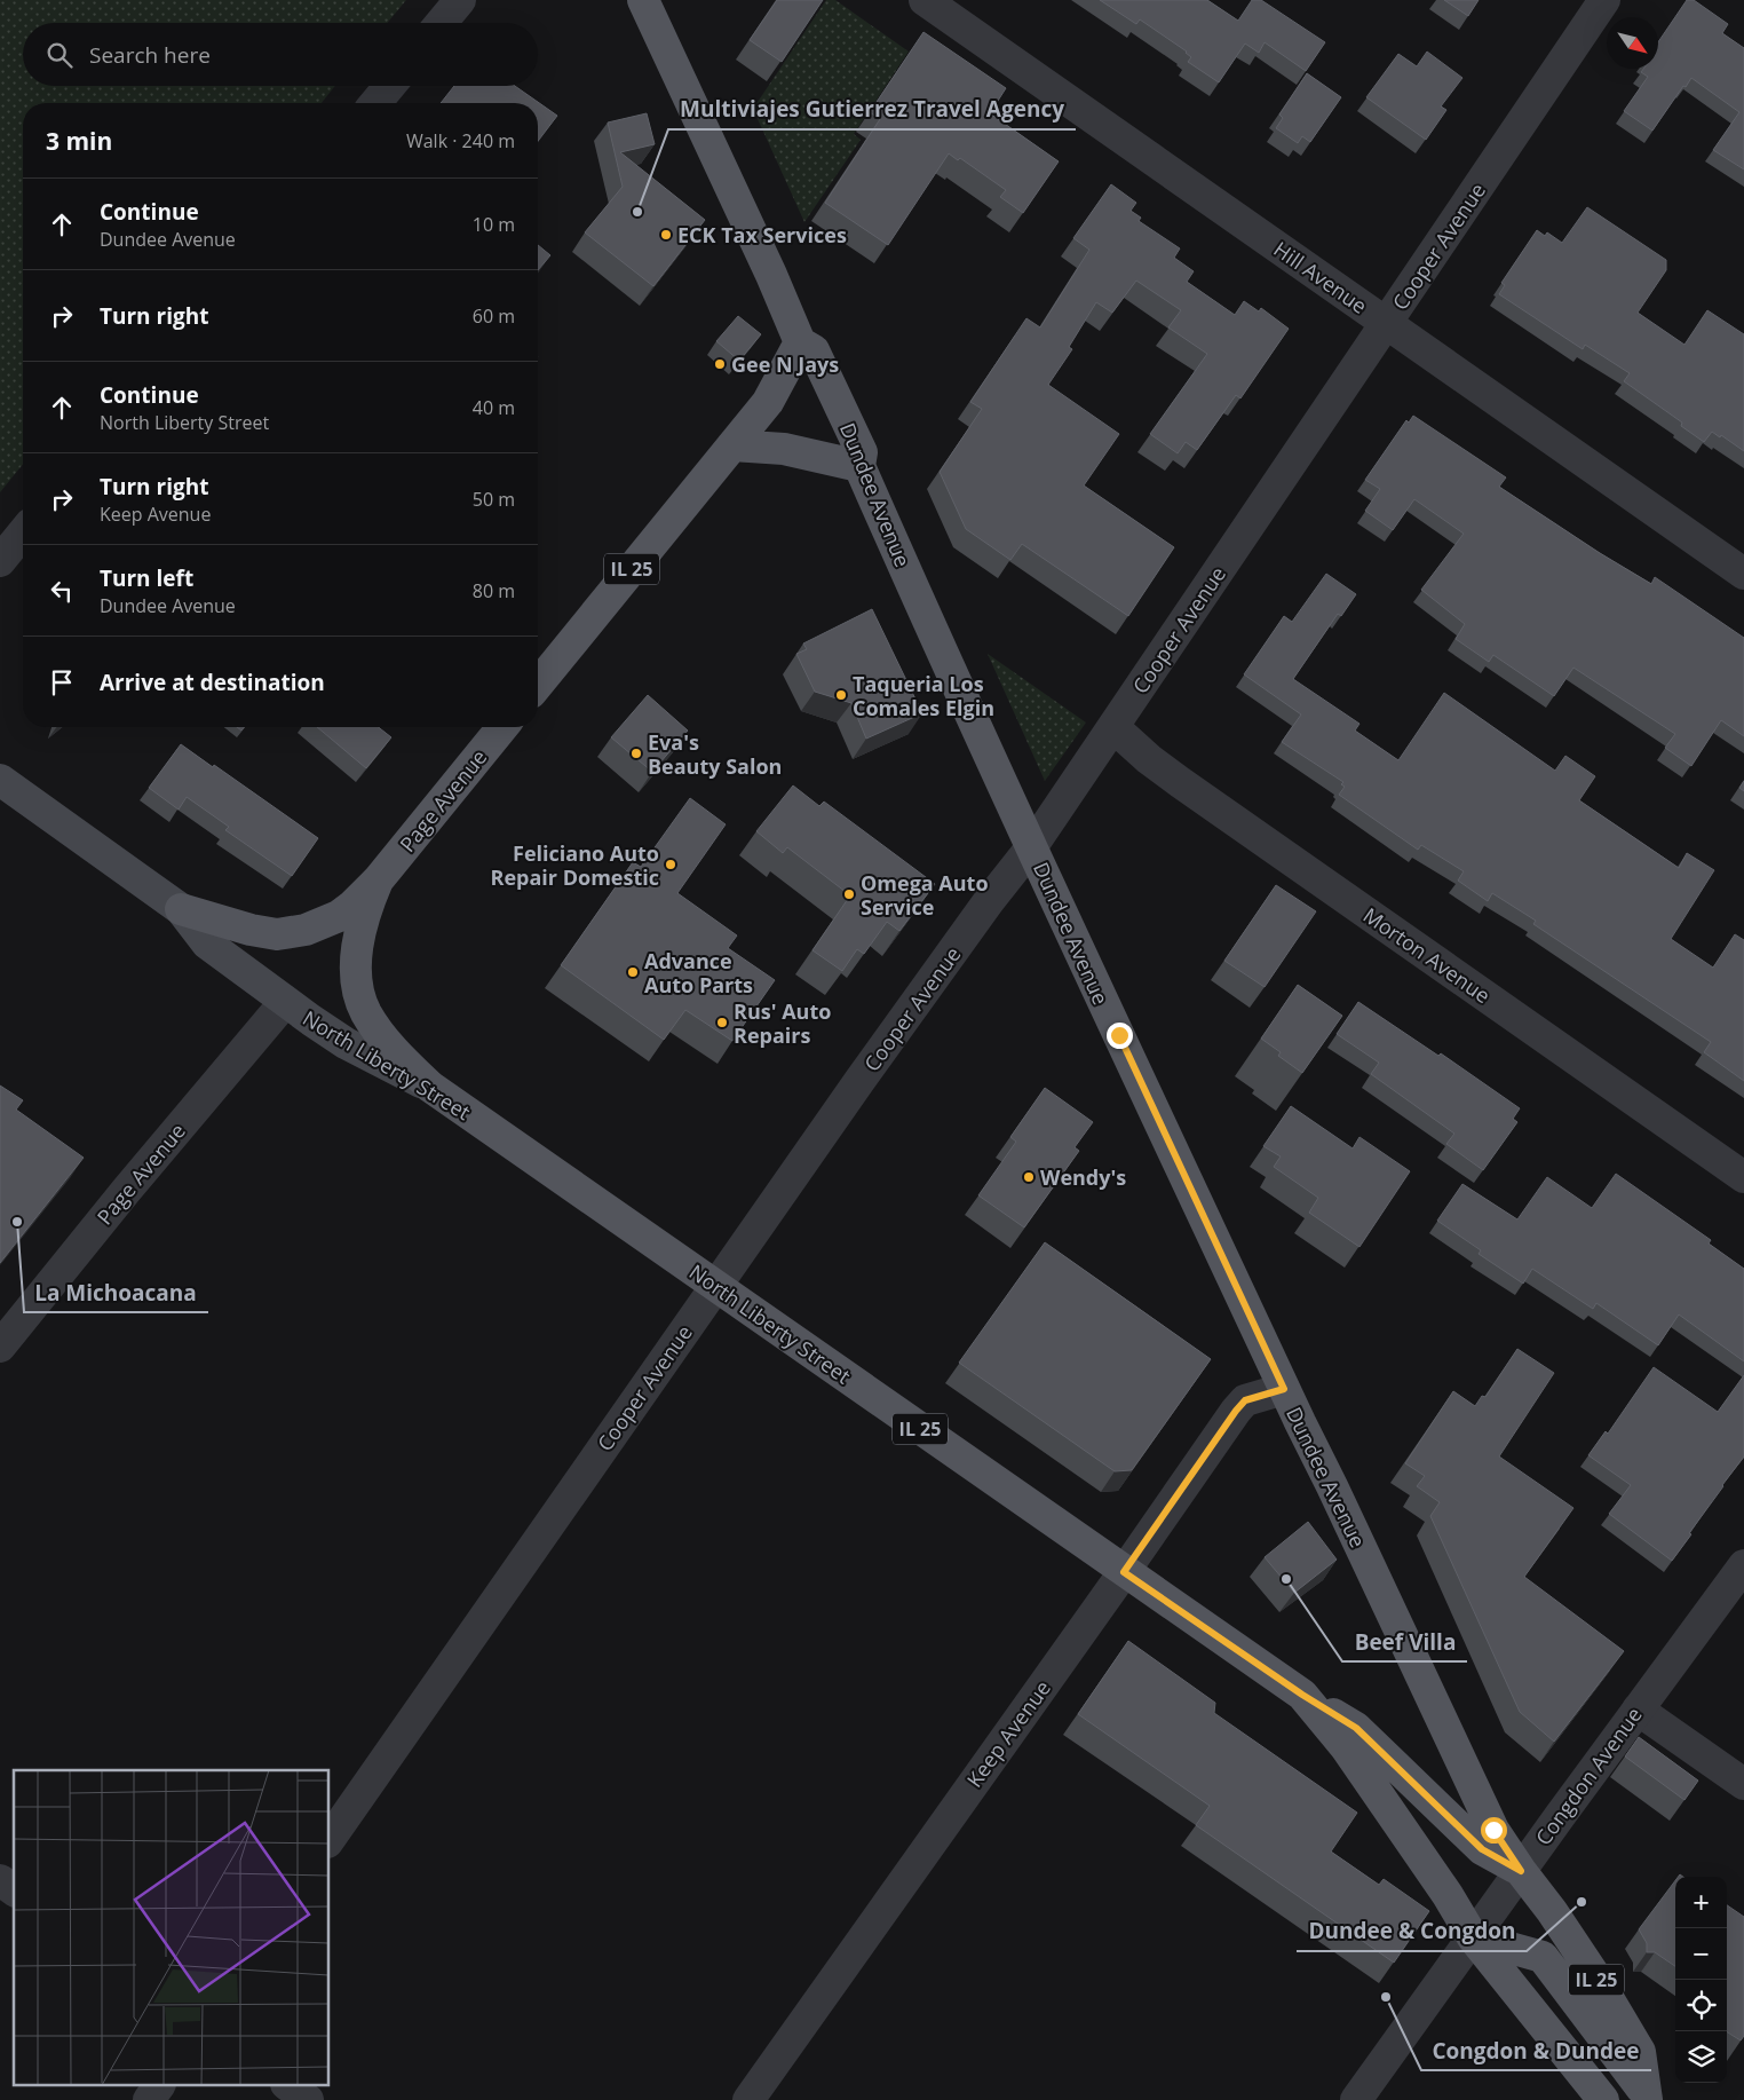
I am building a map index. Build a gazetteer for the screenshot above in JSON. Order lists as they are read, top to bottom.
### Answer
{
  "streets": {
    "main road": [
      "Dundee Avenue",
      "IL 25",
      "Page Avenue",
      "North Liberty Street"
    ],
    "street": [
      "Cooper Avenue",
      "Hill Avenue",
      "Morton Avenue",
      "Keep Avenue",
      "Congdon Avenue"
    ]
  },
  "crossings": [
    ["Cooper Avenue", "Hill Avenue"],
    ["Cooper Avenue", "Dundee Avenue"],
    ["Cooper Avenue", "Morton Avenue"],
    ["Cooper Avenue", "North Liberty Street"],
    ["Dundee Avenue", "Keep Avenue"],
    ["Dundee Avenue", "Congdon Avenue"],
    ["IL 25", "North Liberty Street"],
    ["IL 25", "Congdon Avenue"],
    ["Page Avenue", "North Liberty Street"],
    ["North Liberty Street", "Keep Avenue"],
    ["North Liberty Street", "Congdon Avenue"]
  ],
  "places": [
    "Multiviajes Gutierrez Travel Agency",
    "ECK Tax Services",
    "Gee N Jays",
    "Taqueria Los Comales Elgin",
    "Eva's Beauty Salon",
    "Feliciano Auto Repair Domestic",
    "Omega Auto Service",
    "Advance Auto Parts",
    "Rus' Auto Repairs",
    "Wendy's",
    "La Michoacana",
    "Beef Villa",
    "Dundee & Congdon",
    "Congdon & Dundee"
  ],
  "north": "bottom right",
  "page": {
    "search": "Search here",
    "heading": ["3 min", "Walk · 240 m"],
    "list": [
      ["Continue", "Dundee Avenue", "10 m"],
      ["Turn right", "60 m"],
      ["Continue", "North Liberty Street", "40 m"],
      ["Turn right", "Keep Avenue", "50 m"],
      ["Turn left", "Dundee Avenue", "80 m"],
      "Arrive at destination"
    ],
    "map_buttons": ["+", "−"]
  }
}
